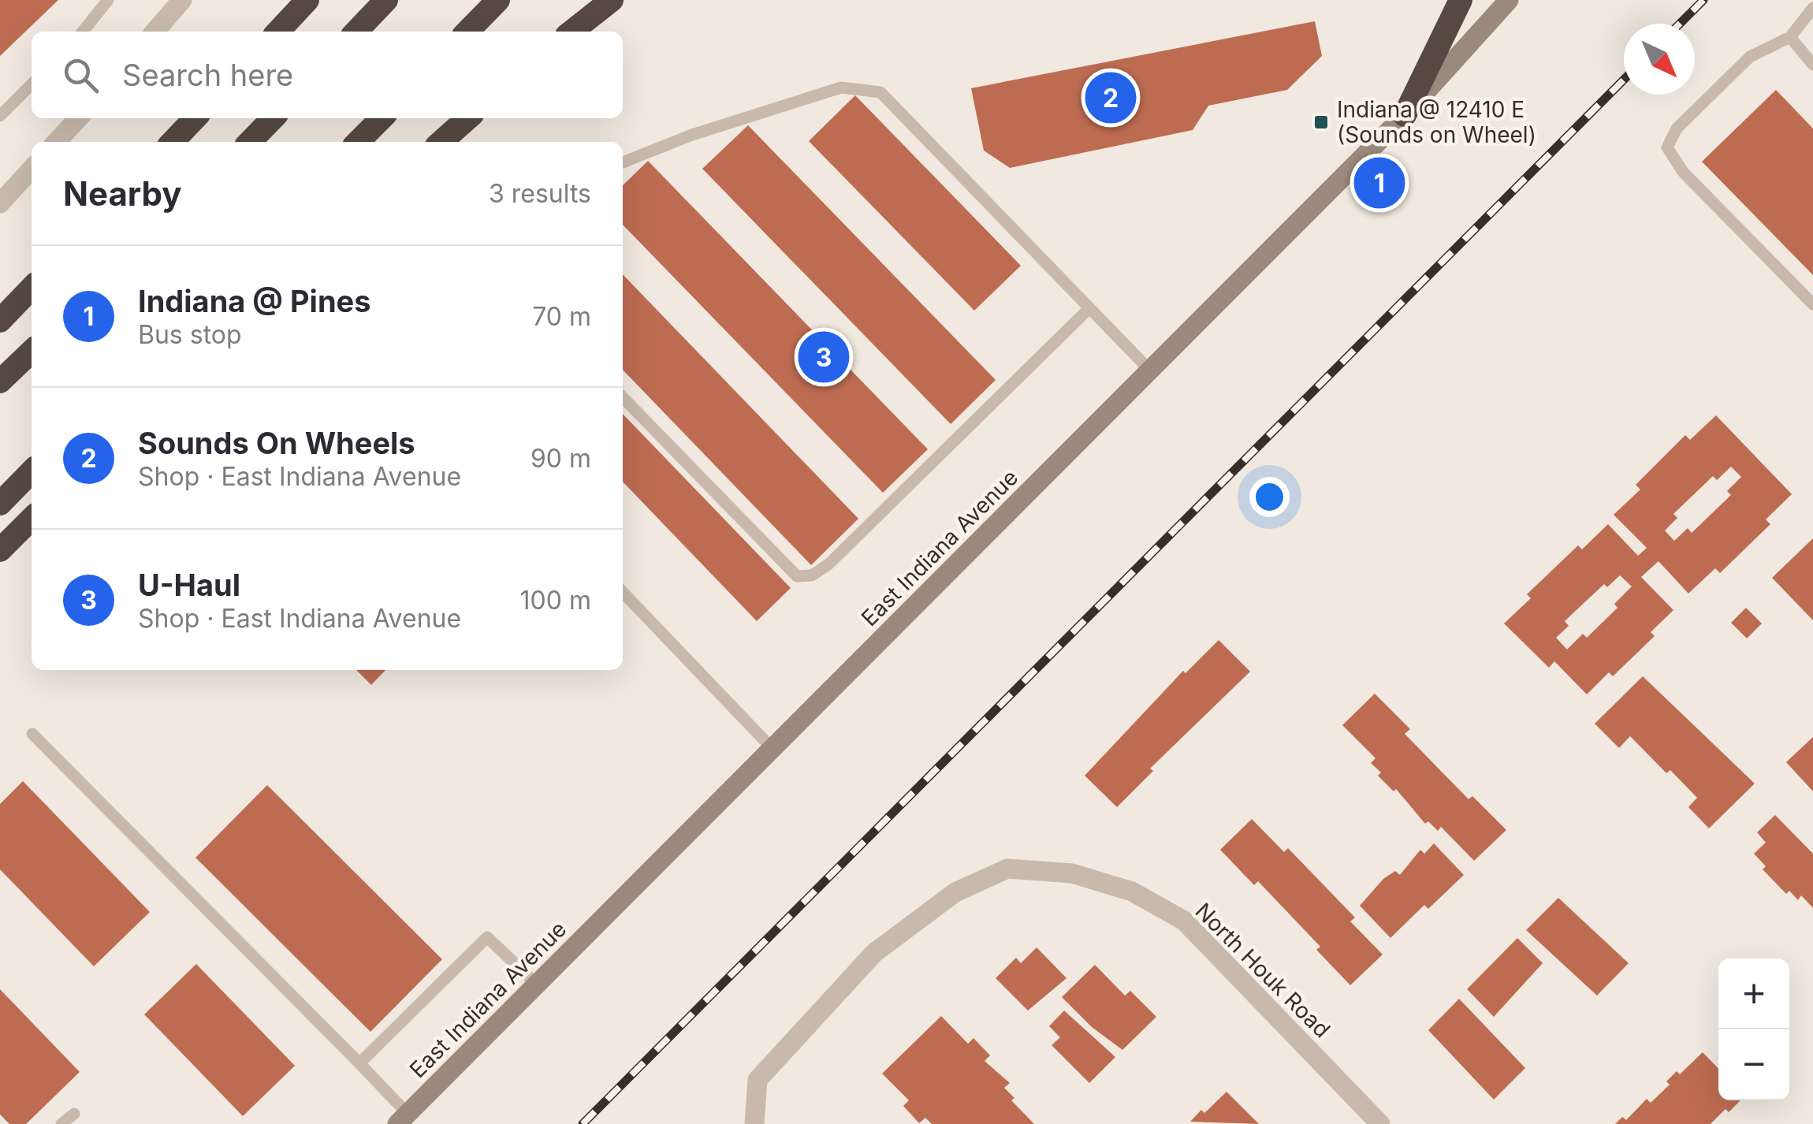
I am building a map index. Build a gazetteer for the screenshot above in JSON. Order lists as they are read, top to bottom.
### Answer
{
  "streets": {
    "main road": ["East Indiana Avenue"],
    "street": ["North Houk Road"]
  },
  "places": {
    "transit": ["Indiana @ 12410 E (Sounds on Wheel)"]
  },
  "north": "bottom right",
  "page": {
    "search": "Search here",
    "pins": ["2", "1", "3"],
    "heading": ["Nearby", "3 results"],
    "list": [
      {
        "mark": "1",
        "name": "Indiana @ Pines",
        "note": "Bus stop",
        "value": "70 m"
      },
      {
        "mark": "2",
        "name": "Sounds On Wheels",
        "note": "Shop · East Indiana Avenue",
        "value": "90 m"
      },
      {
        "mark": "3",
        "name": "U-Haul",
        "note": "Shop · East Indiana Avenue",
        "value": "100 m"
      }
    ],
    "map_buttons": ["+", "−"]
  }
}
